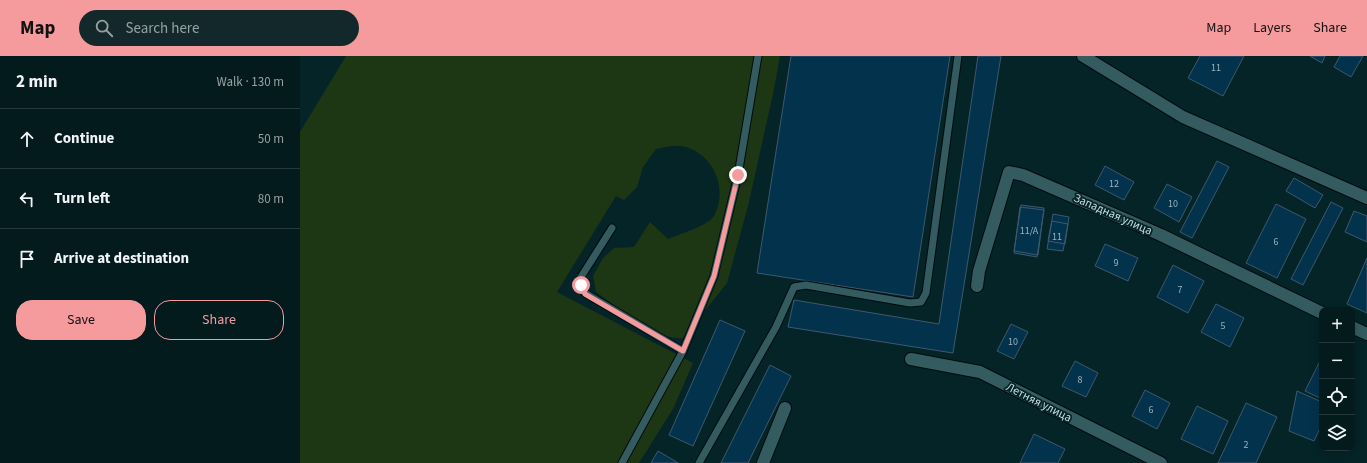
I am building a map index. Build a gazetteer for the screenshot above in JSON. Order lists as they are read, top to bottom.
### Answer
{
  "streets": {
    "street": ["Западная улица", "Летняя улица"]
  },
  "house_numbers": [
    "11",
    "12",
    "10",
    "11/А",
    "11",
    "6",
    "9",
    "7",
    "5",
    "10",
    "8",
    "6",
    "2"
  ],
  "page": {
    "header": "Map",
    "search": "Search here",
    "nav": ["Map", "Layers", "Share"],
    "heading": ["2 min", "Walk · 130 m"],
    "list": [
      ["Continue", "50 m"],
      ["Turn left", "80 m"],
      "Arrive at destination"
    ],
    "buttons": ["Save", "Share"],
    "map_buttons": ["+", "−"]
  }
}
